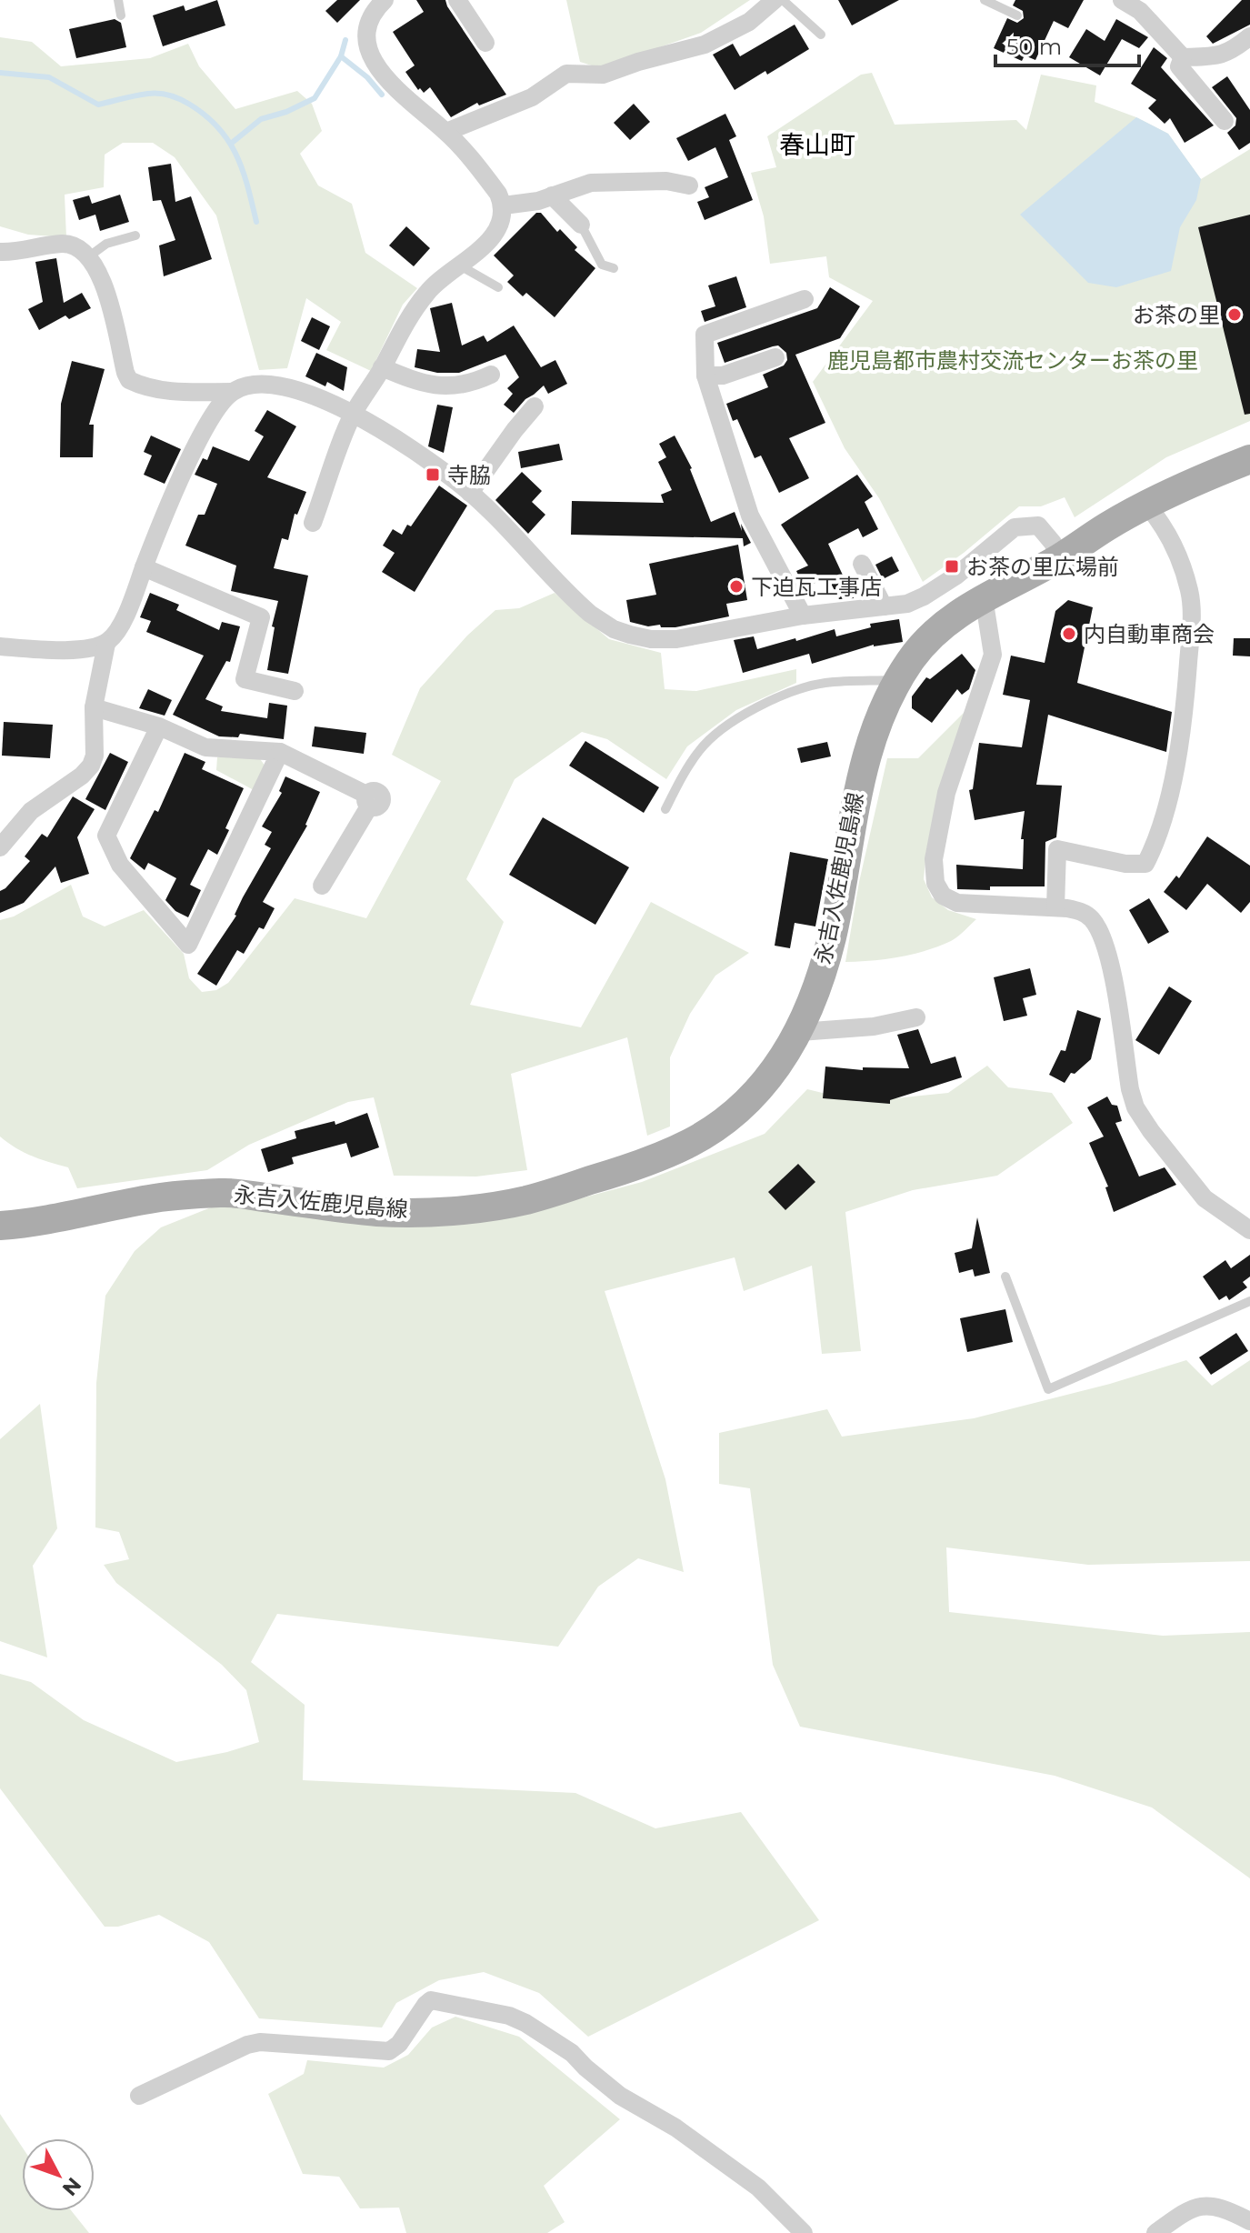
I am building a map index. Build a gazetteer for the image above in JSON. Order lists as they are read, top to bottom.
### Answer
{
  "streets": {
    "main road": ["永吉入佐鹿児島線"]
  },
  "districts": ["春山町"],
  "parks": ["鹿児島都市農村交流センターお茶の里"],
  "places": {
    "other": ["お茶の里", "下迫瓦工事店", "内自動車商会"],
    "transit": ["寺脇", "お茶の里広場前"]
  },
  "scale_bar": "50 m",
  "north": "bottom right"
}
